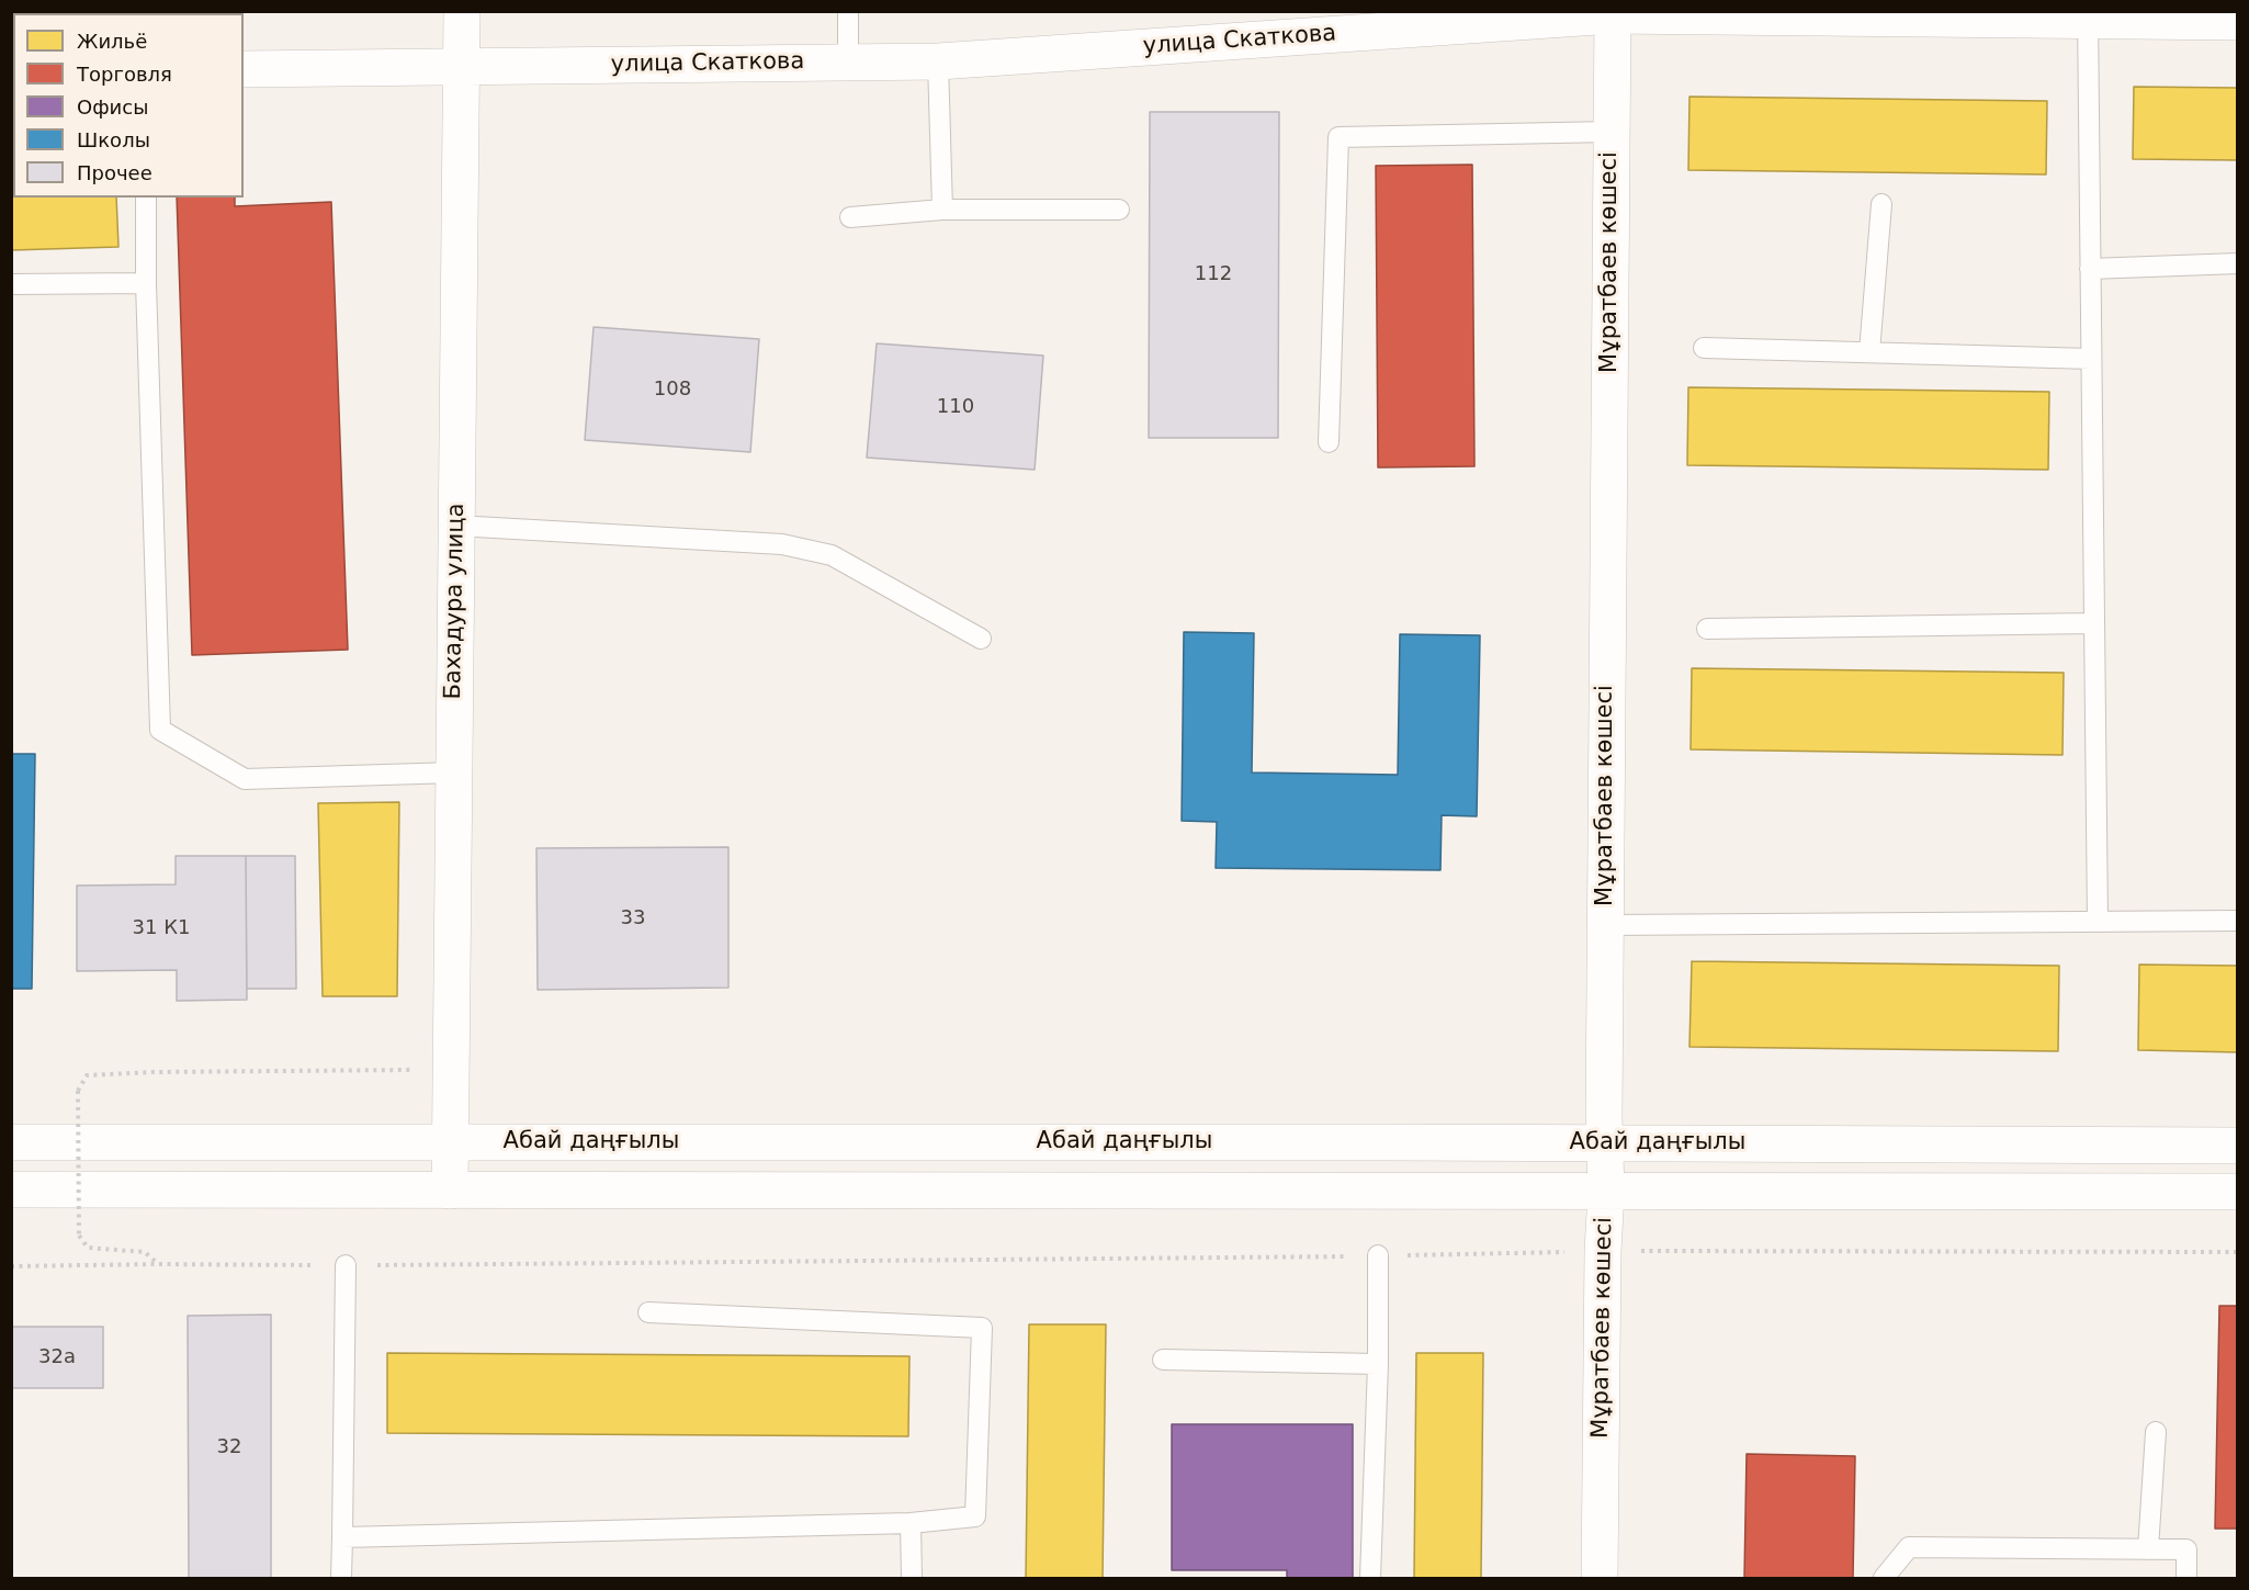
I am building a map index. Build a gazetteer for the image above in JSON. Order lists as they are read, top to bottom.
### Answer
{
  "streets": {
    "street": [
      "улица Скаткова",
      "Мұратбаев көшесі",
      "Бахадура улица",
      "Абай даңғылы"
    ]
  },
  "crossings": [
    ["улица Скаткова", "Мұратбаев көшесі"],
    ["улица Скаткова", "Бахадура улица"],
    ["Мұратбаев көшесі", "Абай даңғылы"],
    ["Бахадура улица", "Абай даңғылы"]
  ],
  "house_numbers": [
    "112",
    "108",
    "110",
    "33",
    "31 К1",
    "32а",
    "32"
  ],
  "legend": [
    "Жильё",
    "Торговля",
    "Офисы",
    "Школы",
    "Прочее"
  ]
}
